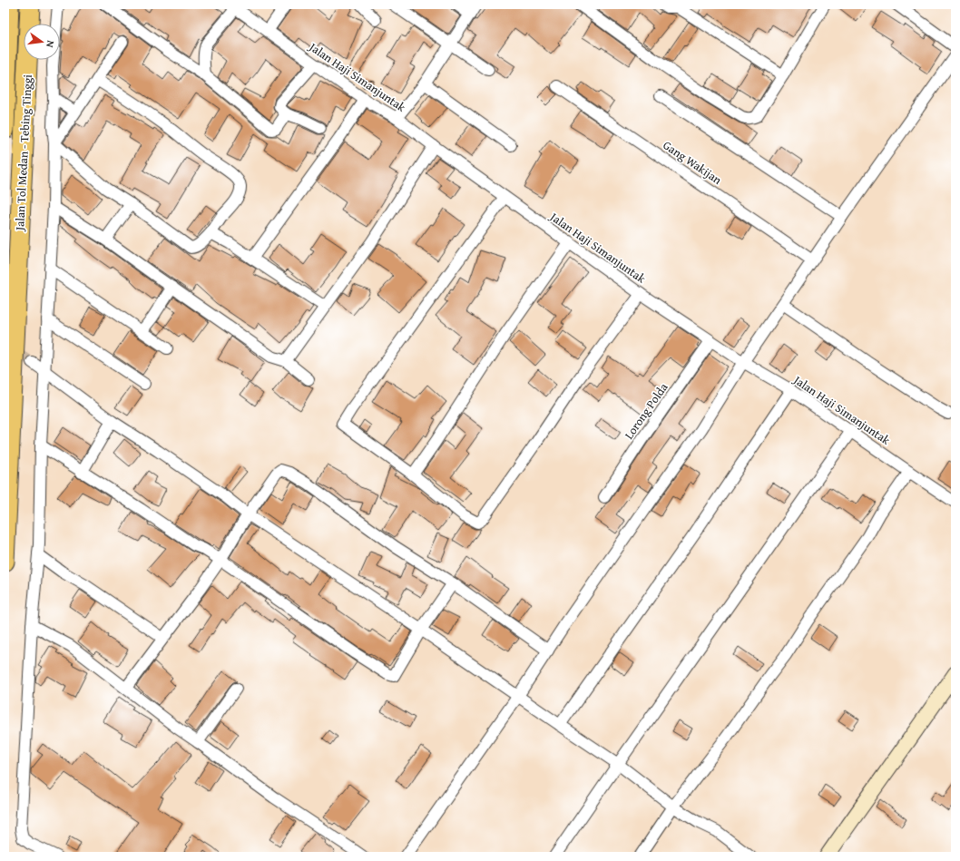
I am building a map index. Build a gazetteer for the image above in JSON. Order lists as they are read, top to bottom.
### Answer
{
  "streets": {
    "highway": ["Jalan Tol Medan - Tebing Tinggi"],
    "street": ["Jalan Haji Simanjuntak", "Gang Wakijan", "Lorong Polda"]
  },
  "crossings": [
    ["Jalan Haji Simanjuntak", "Lorong Polda"]
  ],
  "north": "right"
}
